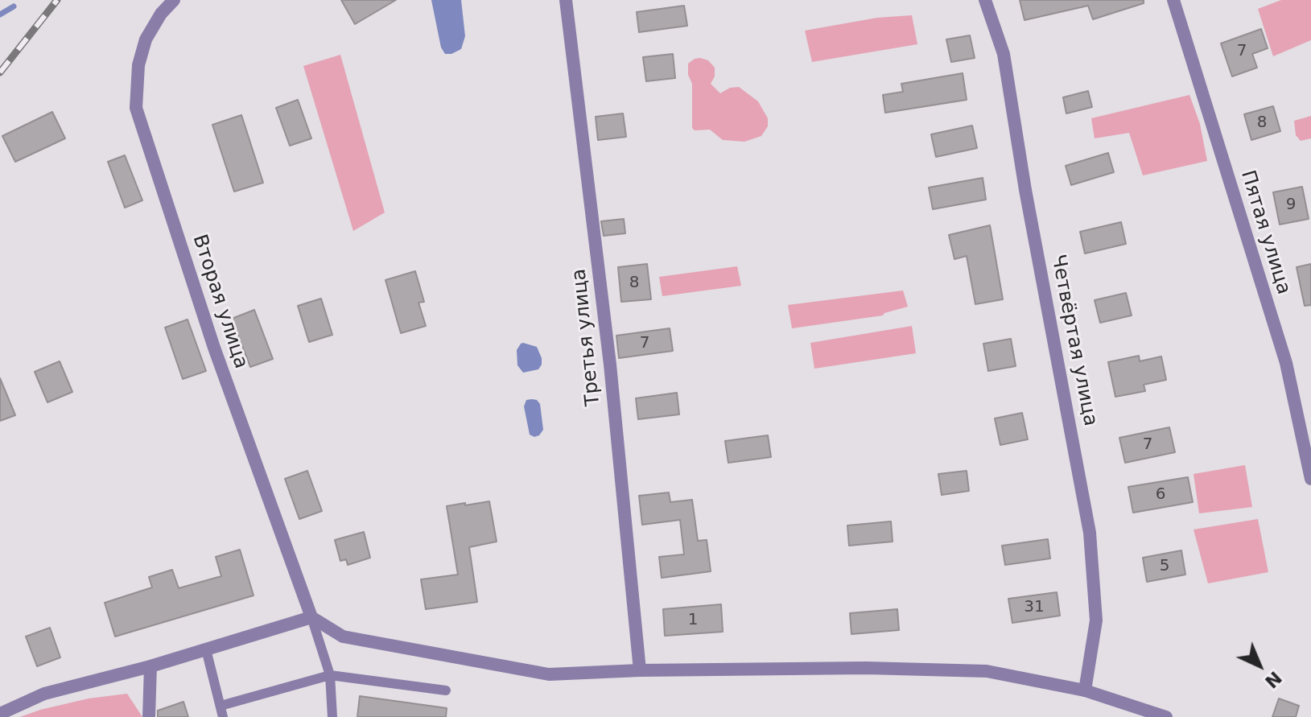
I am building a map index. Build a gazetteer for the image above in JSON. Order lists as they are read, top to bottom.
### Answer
{
  "streets": {
    "street": [
      "Пятая улица",
      "Вторая улица",
      "Третья улица",
      "Четвёртая улица"
    ]
  },
  "house_numbers": [
    "7",
    "8",
    "9",
    "8",
    "7",
    "7",
    "6",
    "5",
    "31",
    "1"
  ],
  "north": "bottom right"
}
